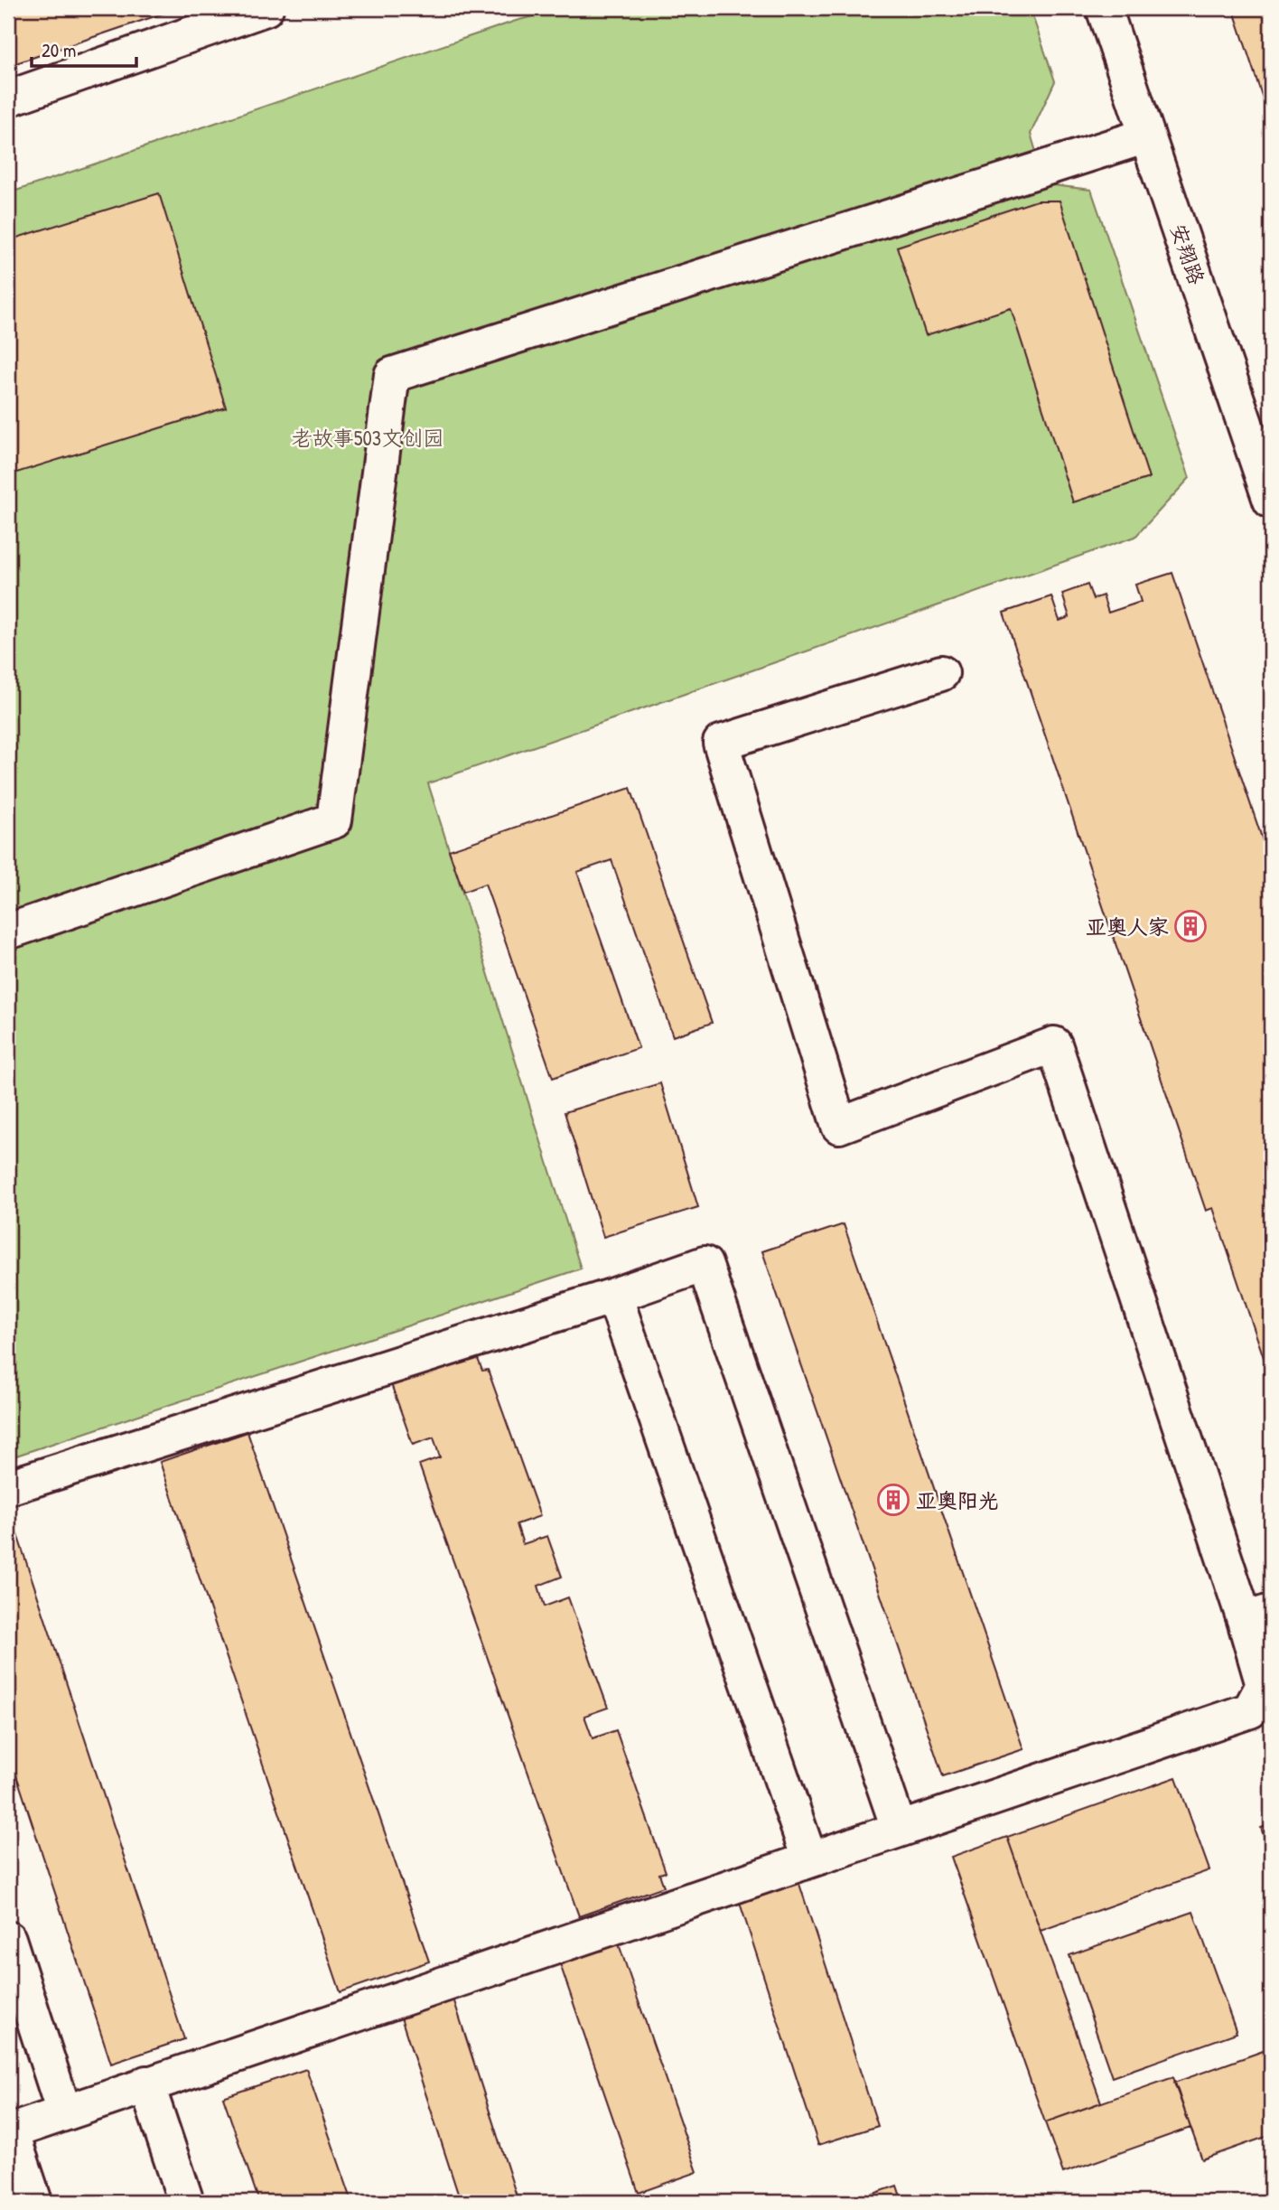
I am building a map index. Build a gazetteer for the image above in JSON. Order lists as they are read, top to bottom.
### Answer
{
  "streets": {
    "street": ["安翔路"]
  },
  "parks": ["老故事503文创园"],
  "places": {
    "building": ["亚奥人家", "亚奥阳光"]
  },
  "scale_bar": "20 m"
}
